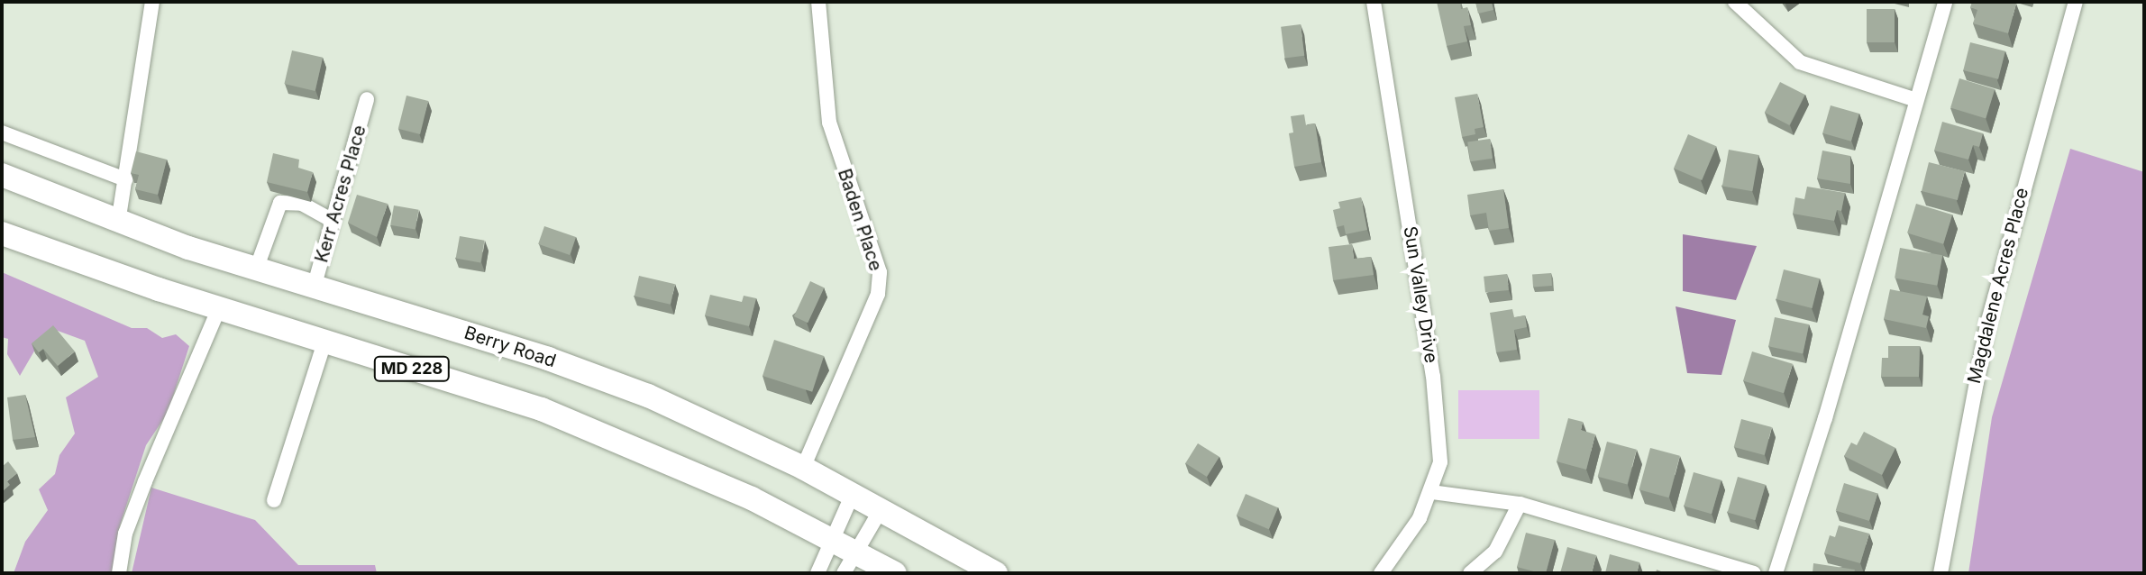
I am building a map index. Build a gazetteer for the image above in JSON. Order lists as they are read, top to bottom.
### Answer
{
  "streets": {
    "highway": ["Berry Road", "MD 228"],
    "street": [
      "Kerr Acres Place",
      "Baden Place",
      "Magdalene Acres Place",
      "Sun Valley Drive"
    ]
  },
  "crossings": [
    ["Kerr Acres Place", "Berry Road"],
    ["Baden Place", "Berry Road"]
  ]
}
